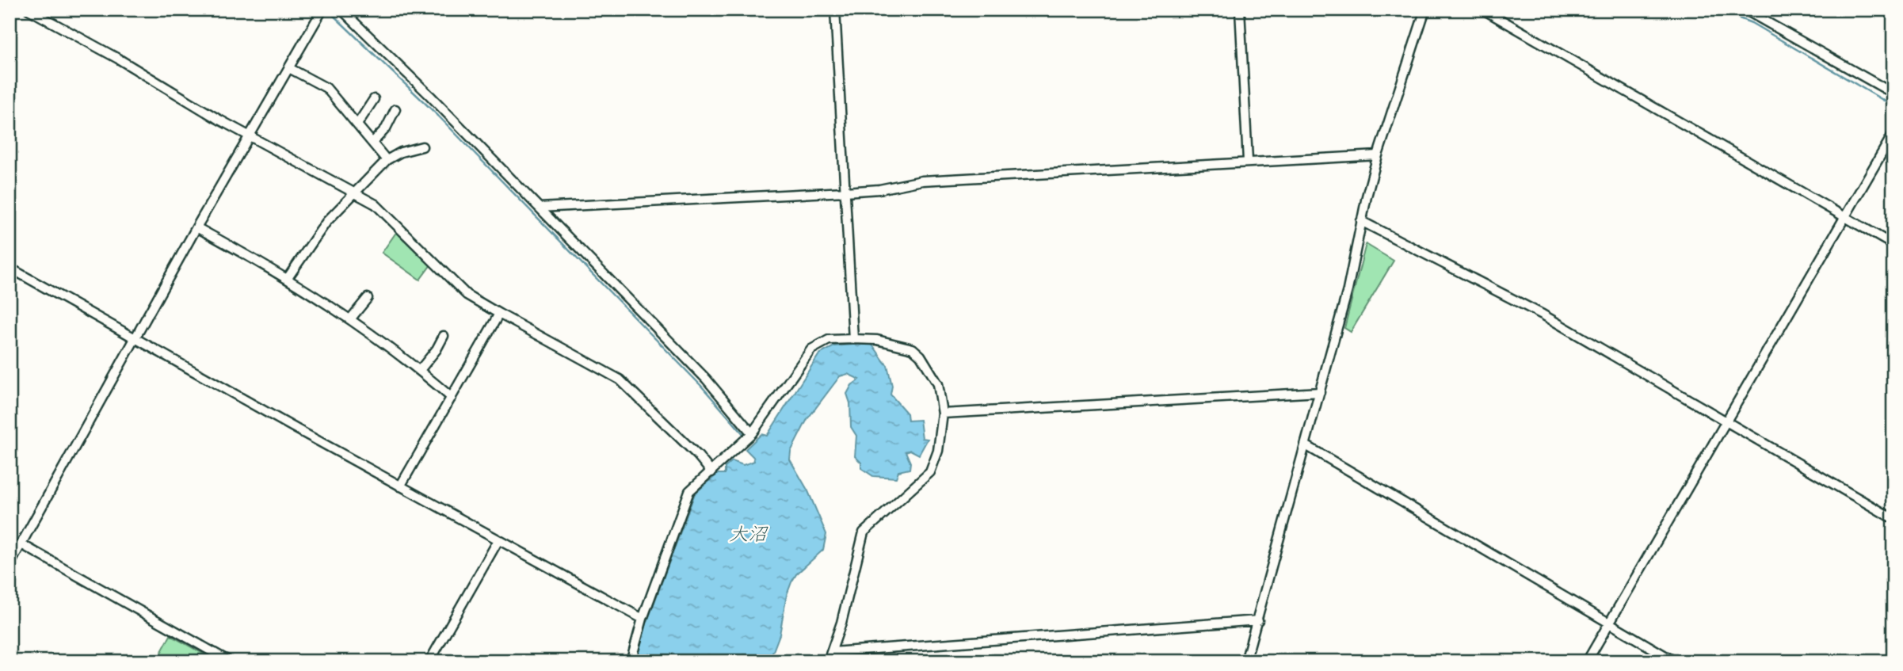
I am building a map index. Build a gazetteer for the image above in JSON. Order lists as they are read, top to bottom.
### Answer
{
  "water": ["大沼"]
}
